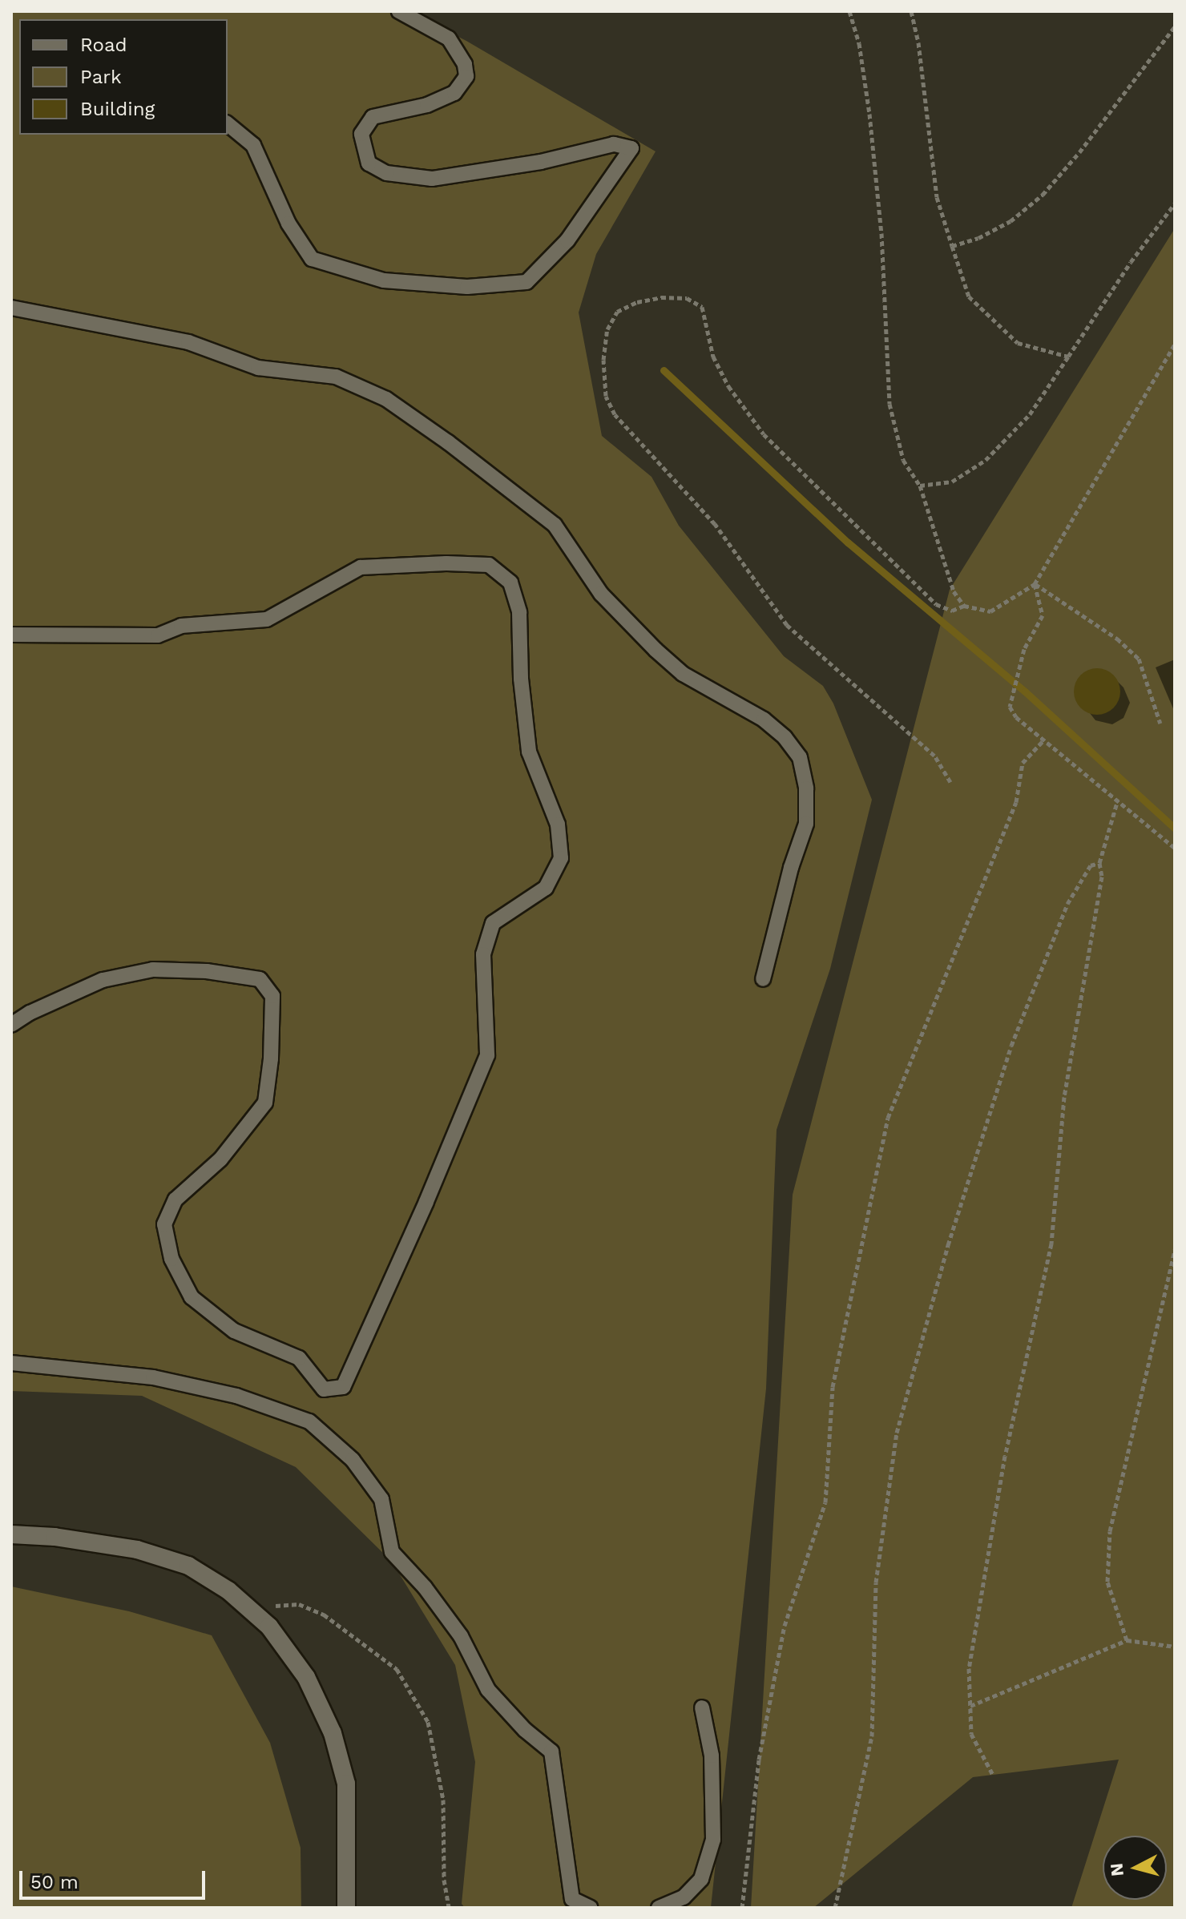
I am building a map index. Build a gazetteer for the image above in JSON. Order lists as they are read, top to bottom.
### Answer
{
  "legend": ["Road", "Park", "Building"],
  "scale_bar": "50 m",
  "north": "left"
}
